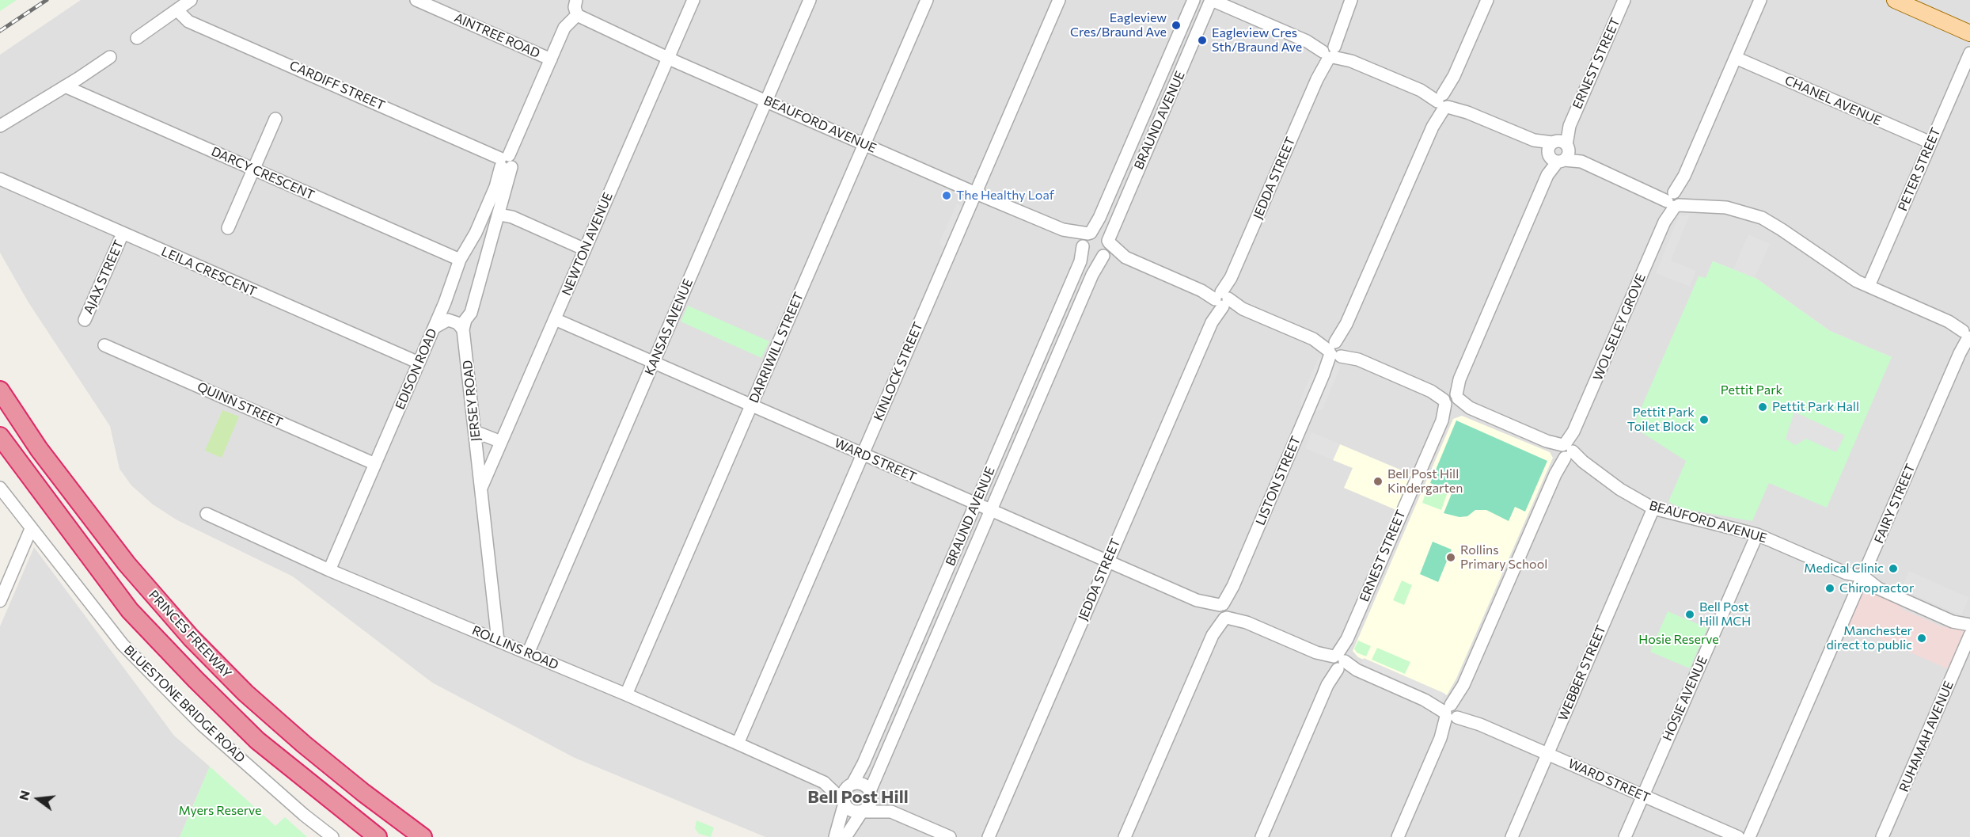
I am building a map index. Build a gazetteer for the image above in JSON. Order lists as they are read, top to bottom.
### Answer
{
  "streets": {
    "highway": ["PRINCES FREEWAY"],
    "street": [
      "AINTREE ROAD",
      "ERNEST STREET",
      "CARDIFF STREET",
      "CHANEL AVENUE",
      "BRAUND AVENUE",
      "BEAUFORD AVENUE",
      "PETER STREET",
      "DARCY CRESCENT",
      "JEDDA STREET",
      "NEWTON AVENUE",
      "LEILA CRESCENT",
      "AJAX STREET",
      "KANSAS AVENUE",
      "WOLSELEY GROVE",
      "DARRIWILL STREET",
      "EDISON ROAD",
      "KINLOCK STREET",
      "JERSEY ROAD",
      "QUINN STREET",
      "WARD STREET",
      "LISTON STREET",
      "FAIRY STREET",
      "ROLLINS ROAD",
      "WEBBER STREET",
      "HOSIE AVENUE",
      "BLUESTONE BRIDGE ROAD",
      "RUHAMAH AVENUE"
    ]
  },
  "crossings": [
    ["AINTREE ROAD", "EDISON ROAD"],
    ["ERNEST STREET", "BEAUFORD AVENUE"],
    ["ERNEST STREET", "WARD STREET"],
    ["CARDIFF STREET", "EDISON ROAD"],
    ["CHANEL AVENUE", "PETER STREET"],
    ["CHANEL AVENUE", "WOLSELEY GROVE"],
    ["BRAUND AVENUE", "BEAUFORD AVENUE"],
    ["BRAUND AVENUE", "WARD STREET"],
    ["BRAUND AVENUE", "ROLLINS ROAD"],
    ["BEAUFORD AVENUE", "JEDDA STREET"],
    ["BEAUFORD AVENUE", "NEWTON AVENUE"],
    ["BEAUFORD AVENUE", "KANSAS AVENUE"],
    ["BEAUFORD AVENUE", "WOLSELEY GROVE"],
    ["BEAUFORD AVENUE", "DARRIWILL STREET"],
    ["BEAUFORD AVENUE", "EDISON ROAD"],
    ["BEAUFORD AVENUE", "KINLOCK STREET"],
    ["BEAUFORD AVENUE", "LISTON STREET"],
    ["BEAUFORD AVENUE", "FAIRY STREET"],
    ["BEAUFORD AVENUE", "WEBBER STREET"],
    ["BEAUFORD AVENUE", "HOSIE AVENUE"],
    ["DARCY CRESCENT", "EDISON ROAD"],
    ["JEDDA STREET", "WARD STREET"],
    ["NEWTON AVENUE", "JERSEY ROAD"],
    ["NEWTON AVENUE", "WARD STREET"],
    ["LEILA CRESCENT", "AJAX STREET"],
    ["LEILA CRESCENT", "EDISON ROAD"],
    ["KANSAS AVENUE", "WARD STREET"],
    ["KANSAS AVENUE", "ROLLINS ROAD"],
    ["WOLSELEY GROVE", "WARD STREET"],
    ["DARRIWILL STREET", "WARD STREET"],
    ["DARRIWILL STREET", "ROLLINS ROAD"],
    ["EDISON ROAD", "JERSEY ROAD"],
    ["EDISON ROAD", "QUINN STREET"],
    ["EDISON ROAD", "ROLLINS ROAD"],
    ["KINLOCK STREET", "WARD STREET"],
    ["KINLOCK STREET", "ROLLINS ROAD"],
    ["JERSEY ROAD", "ROLLINS ROAD"],
    ["WARD STREET", "LISTON STREET"],
    ["WARD STREET", "WEBBER STREET"],
    ["WARD STREET", "HOSIE AVENUE"]
  ],
  "districts": ["Bell Post Hill"],
  "parks": ["Pettit Park", "Hosie Reserve", "Myers Reserve"],
  "places": [
    "Eagleview Cres/Braund Ave",
    "Eagleview Cres Sth/Braund Ave",
    "The Healthy Loaf",
    "Pettit Park Hall",
    "Pettit Park Toilet Block",
    "Bell Post Hill Kindergarten",
    "Rollins Primary School",
    "Medical Clinic",
    "Chiropractor",
    "Bell Post Hill MCH",
    "Manchester direct to public"
  ],
  "north": "left"
}
